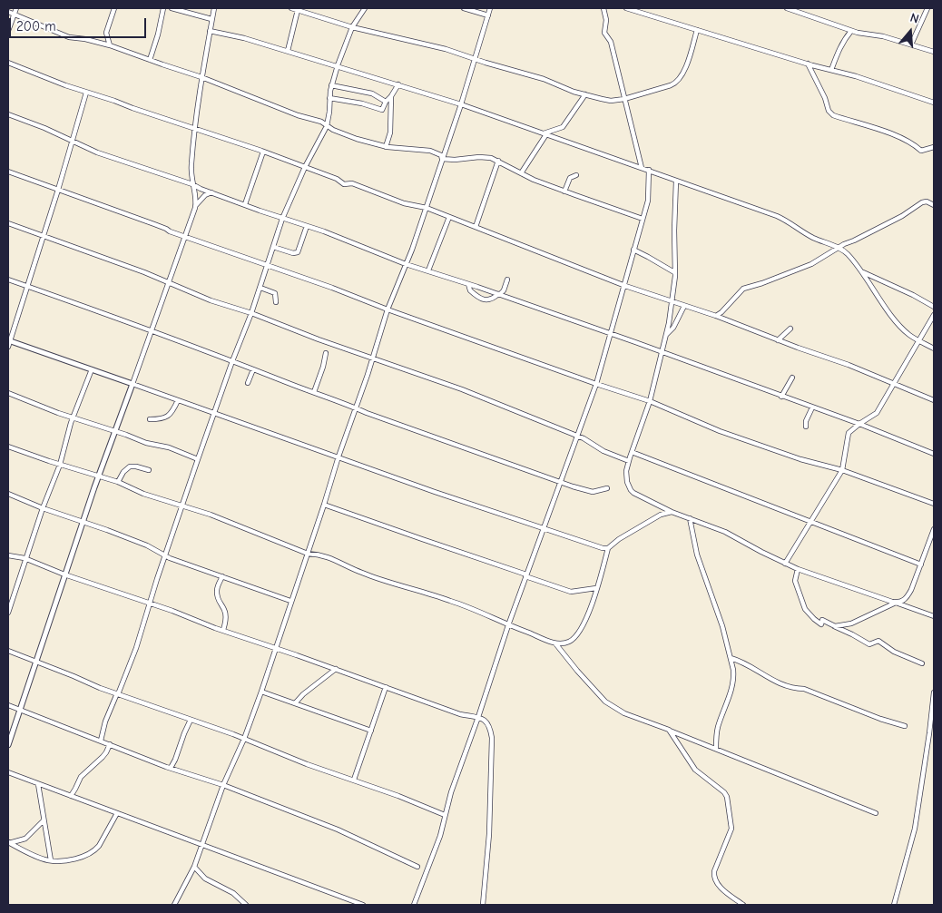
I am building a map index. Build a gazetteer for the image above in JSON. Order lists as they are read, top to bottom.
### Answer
{
  "scale_bar": "200 m",
  "north": "top"
}
